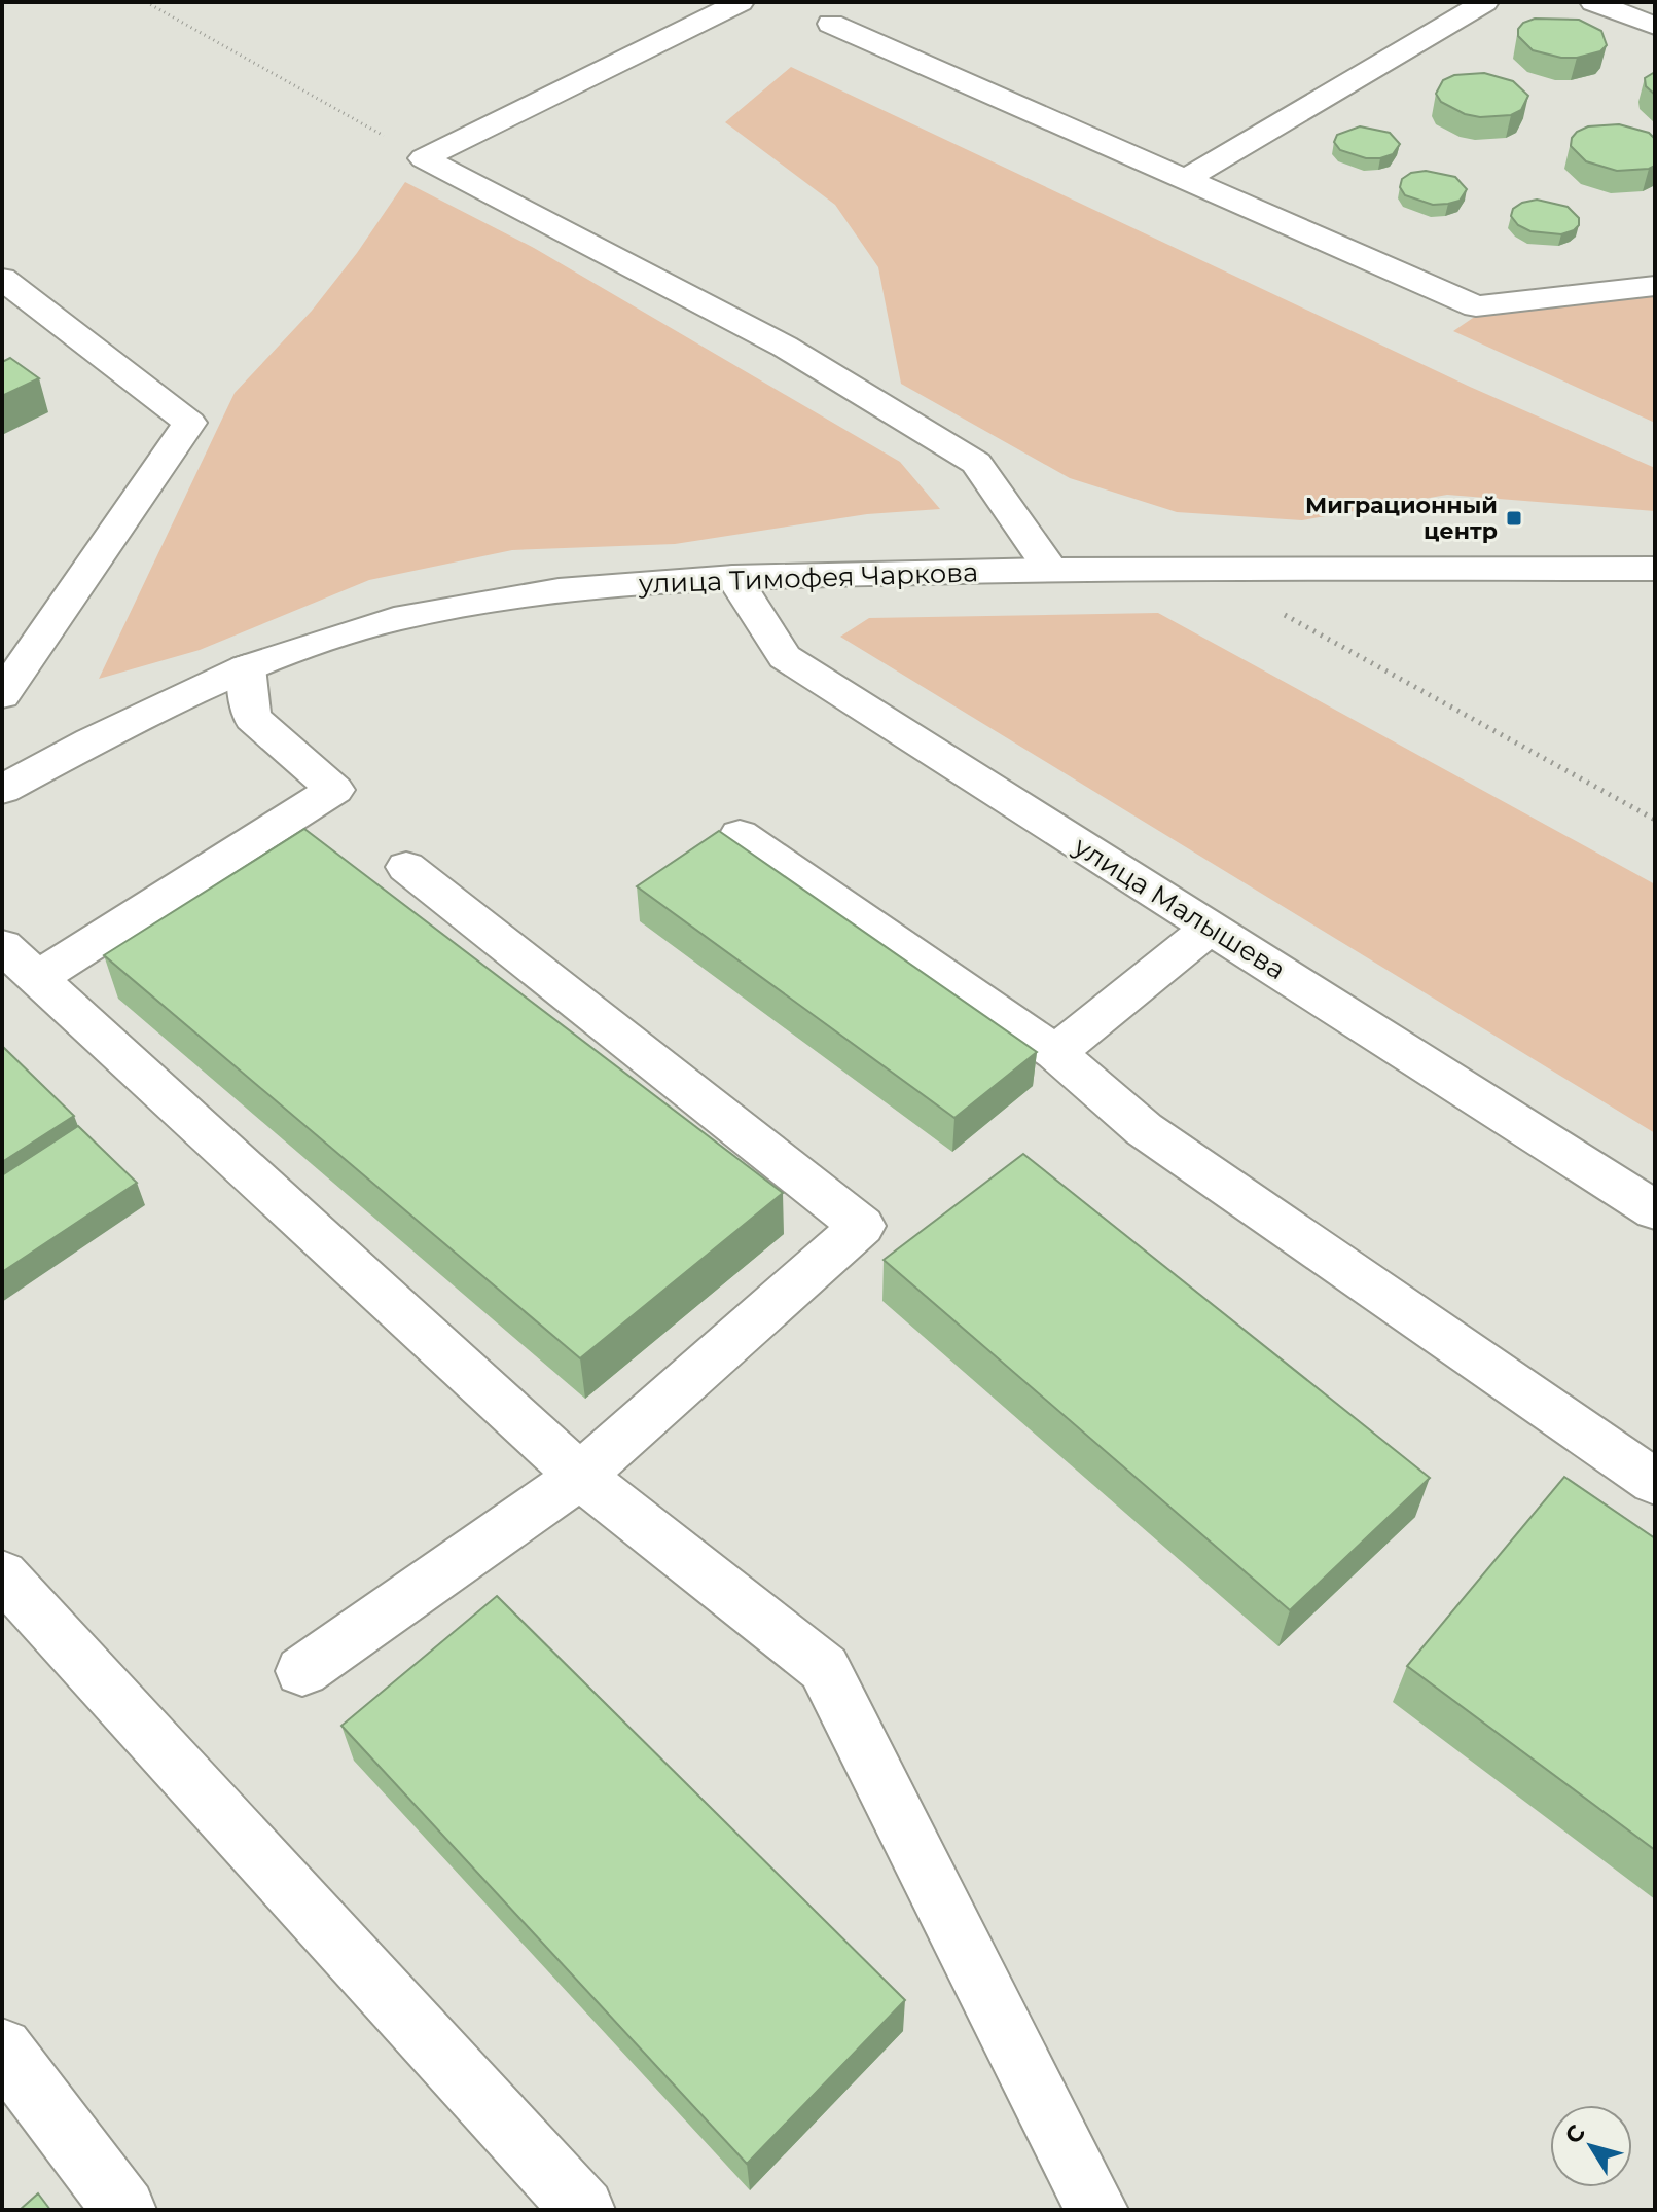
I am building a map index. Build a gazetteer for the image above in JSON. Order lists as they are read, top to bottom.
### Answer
{
  "streets": {
    "main road": ["улица Тимофея Чаркова", "улица Малышева"]
  },
  "crossings": [
    ["улица Тимофея Чаркова", "улица Малышева"]
  ],
  "places": {
    "transit": ["Миграционный центр"]
  },
  "north": "top left"
}
